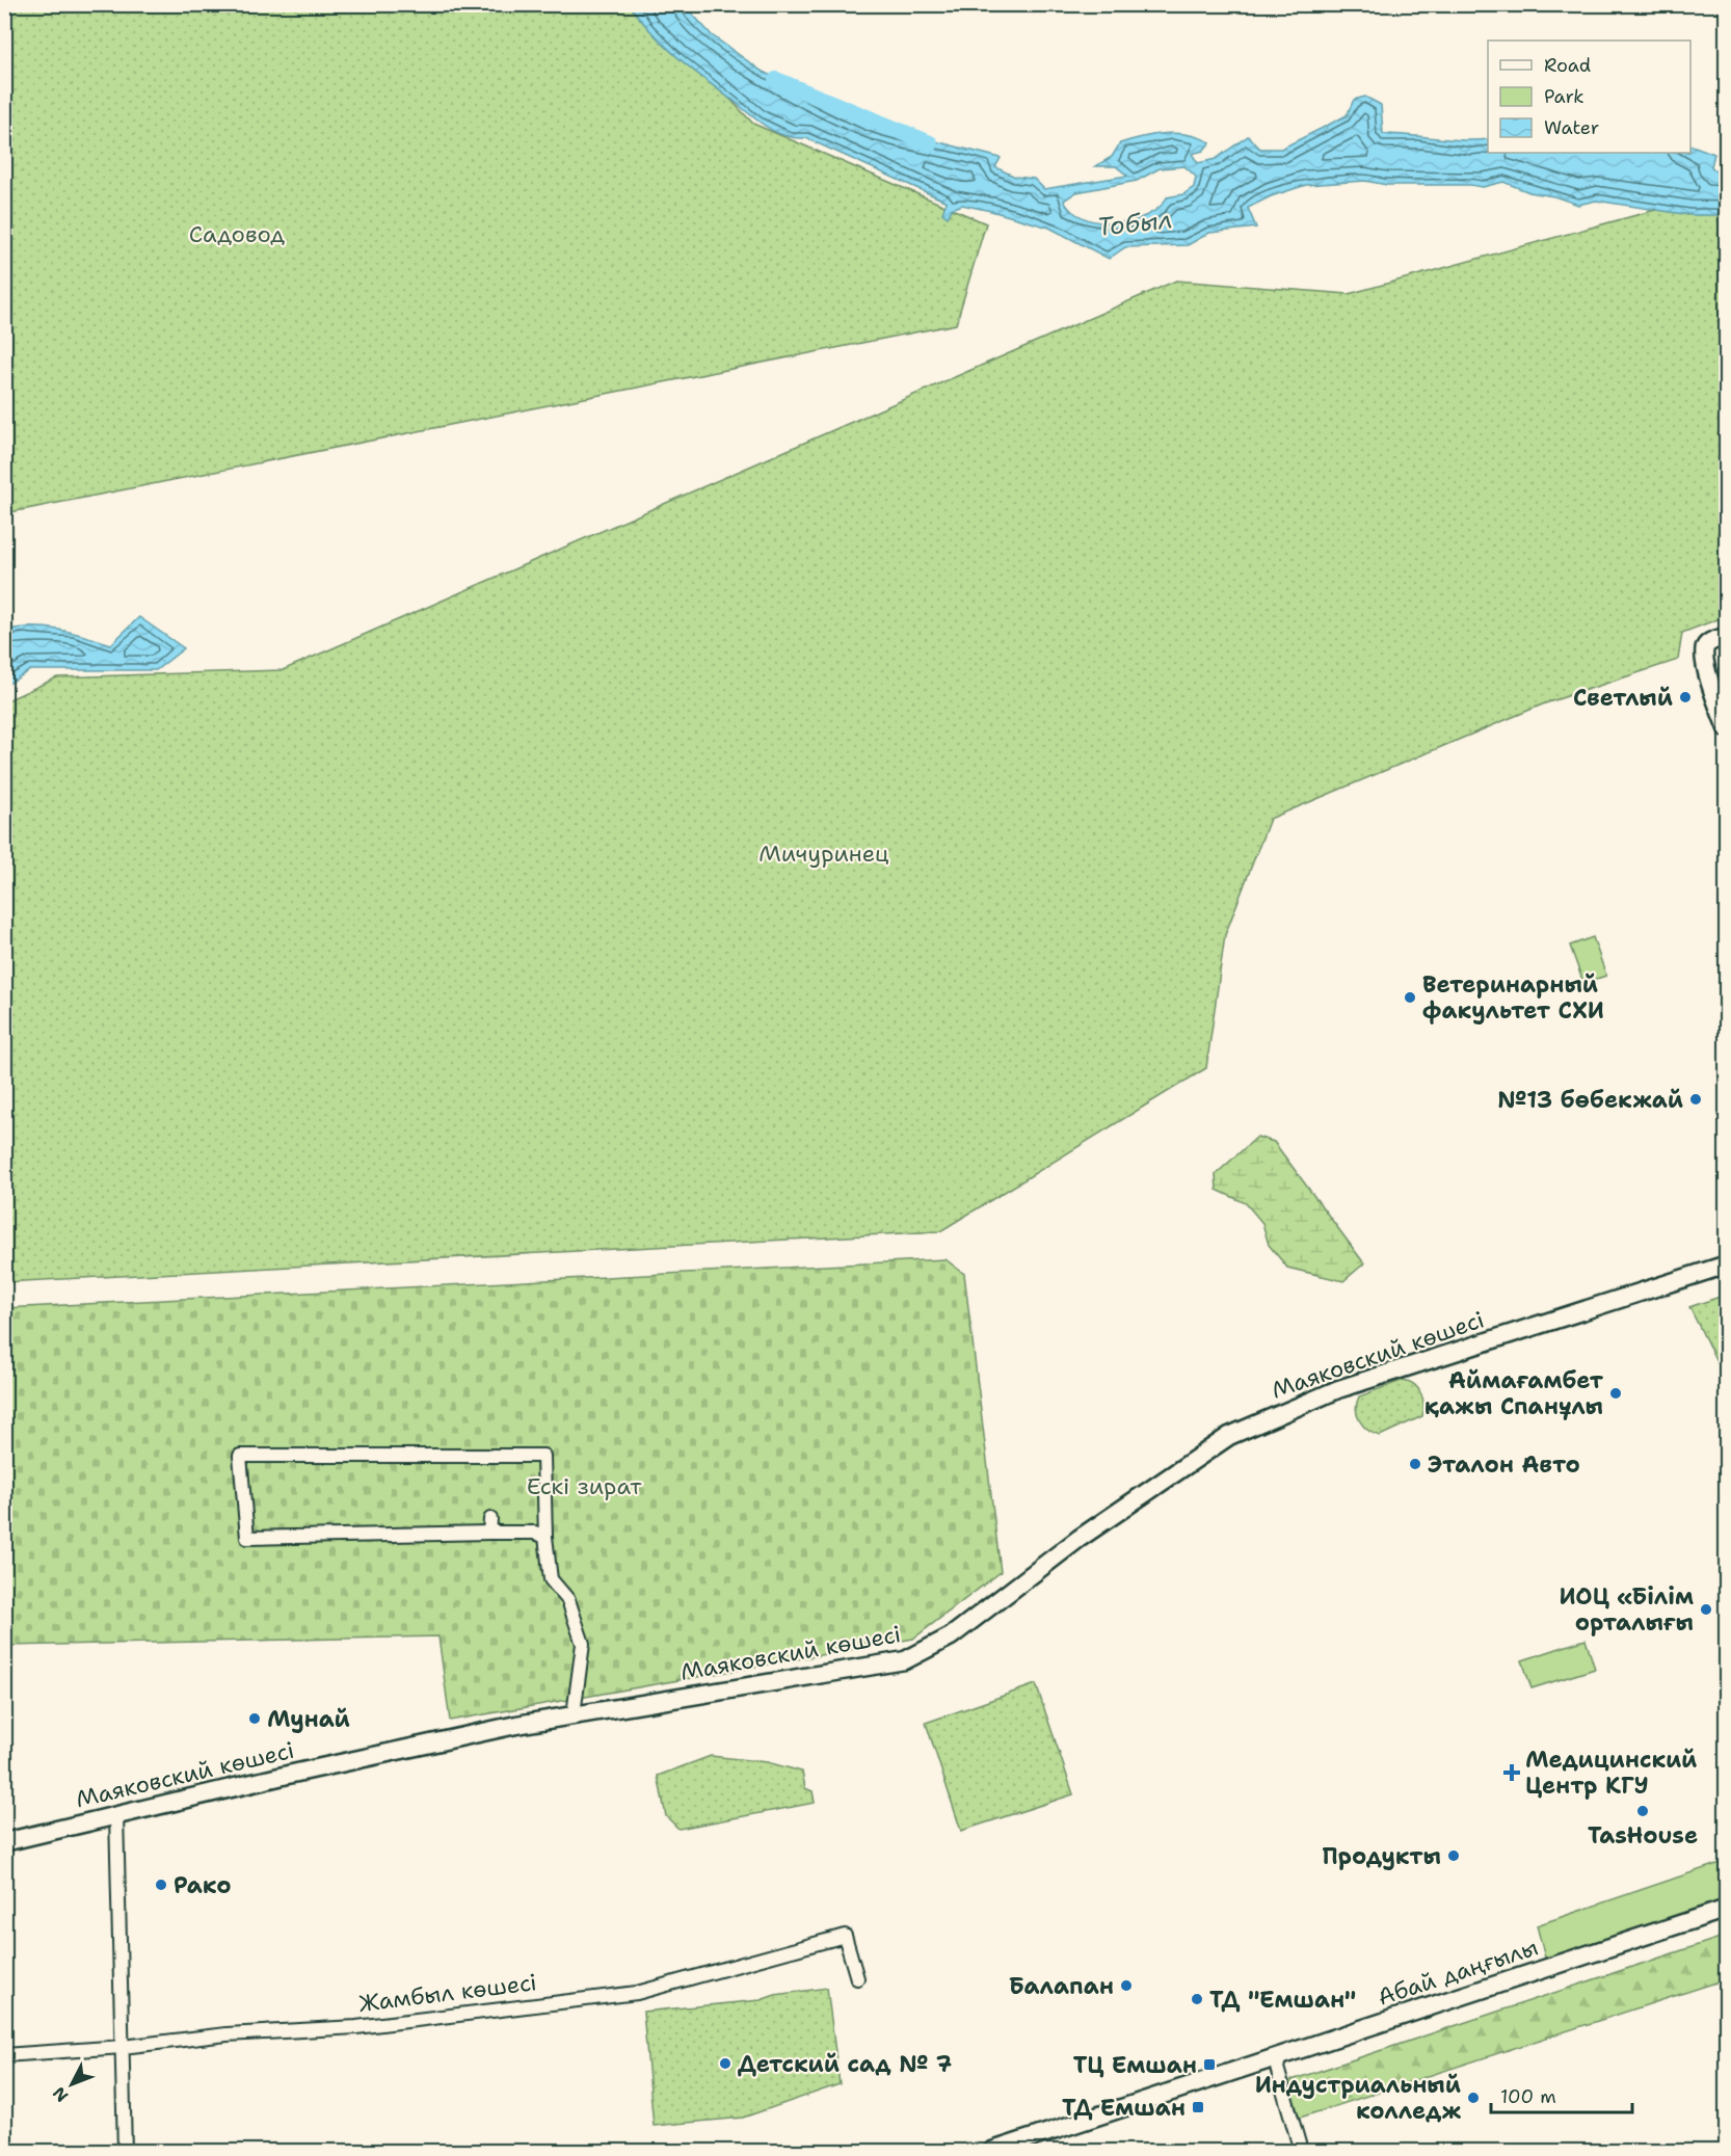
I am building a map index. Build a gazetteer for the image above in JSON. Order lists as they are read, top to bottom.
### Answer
{
  "streets": {
    "main road": ["Маяковский көшесі", "Абай даңғылы"],
    "street": ["Жамбыл көшесі"]
  },
  "water": ["Тобыл"],
  "parks": ["Садовод", "Мичуринец", "Ескі зират"],
  "places": {
    "other": [
      "Светлый",
      "Ветеринарный факультет СХИ",
      "№13 бөбекжай",
      "Аймағамбет қажы Спанұлы",
      "Эталон Авто",
      "ИОЦ «Білім орталығы",
      "Мунай",
      "TasHouse",
      "Продукты",
      "Рако",
      "Балапан",
      "ТД \"Емшан\"",
      "Детский сад № 7",
      "Индустриальный колледж"
    ],
    "health": ["Медицинский Центр КГУ"],
    "transit": ["ТЦ Емшан", "ТД Емшан"]
  },
  "legend": ["Road", "Park", "Water"],
  "scale_bar": "100 m",
  "north": "bottom left"
}
